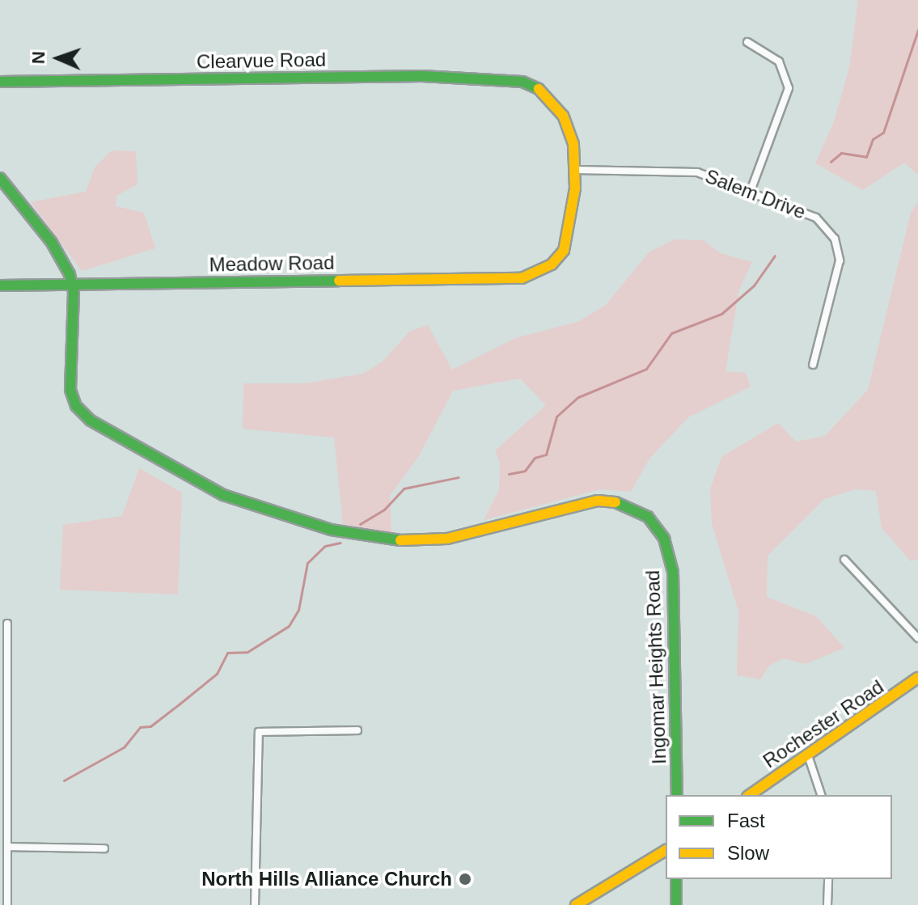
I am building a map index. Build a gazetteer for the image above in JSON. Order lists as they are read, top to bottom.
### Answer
{
  "streets": {
    "street": [
      "Clearvue Road",
      "Salem Drive",
      "Meadow Road",
      "Ingomar Heights Road",
      "Rochester Road"
    ]
  },
  "crossings": [
    ["Clearvue Road", "Salem Drive"],
    ["Clearvue Road", "Meadow Road"],
    ["Salem Drive", "Meadow Road"],
    ["Meadow Road", "Ingomar Heights Road"]
  ],
  "places": ["North Hills Alliance Church"],
  "legend": ["Fast", "Slow"],
  "north": "left"
}
